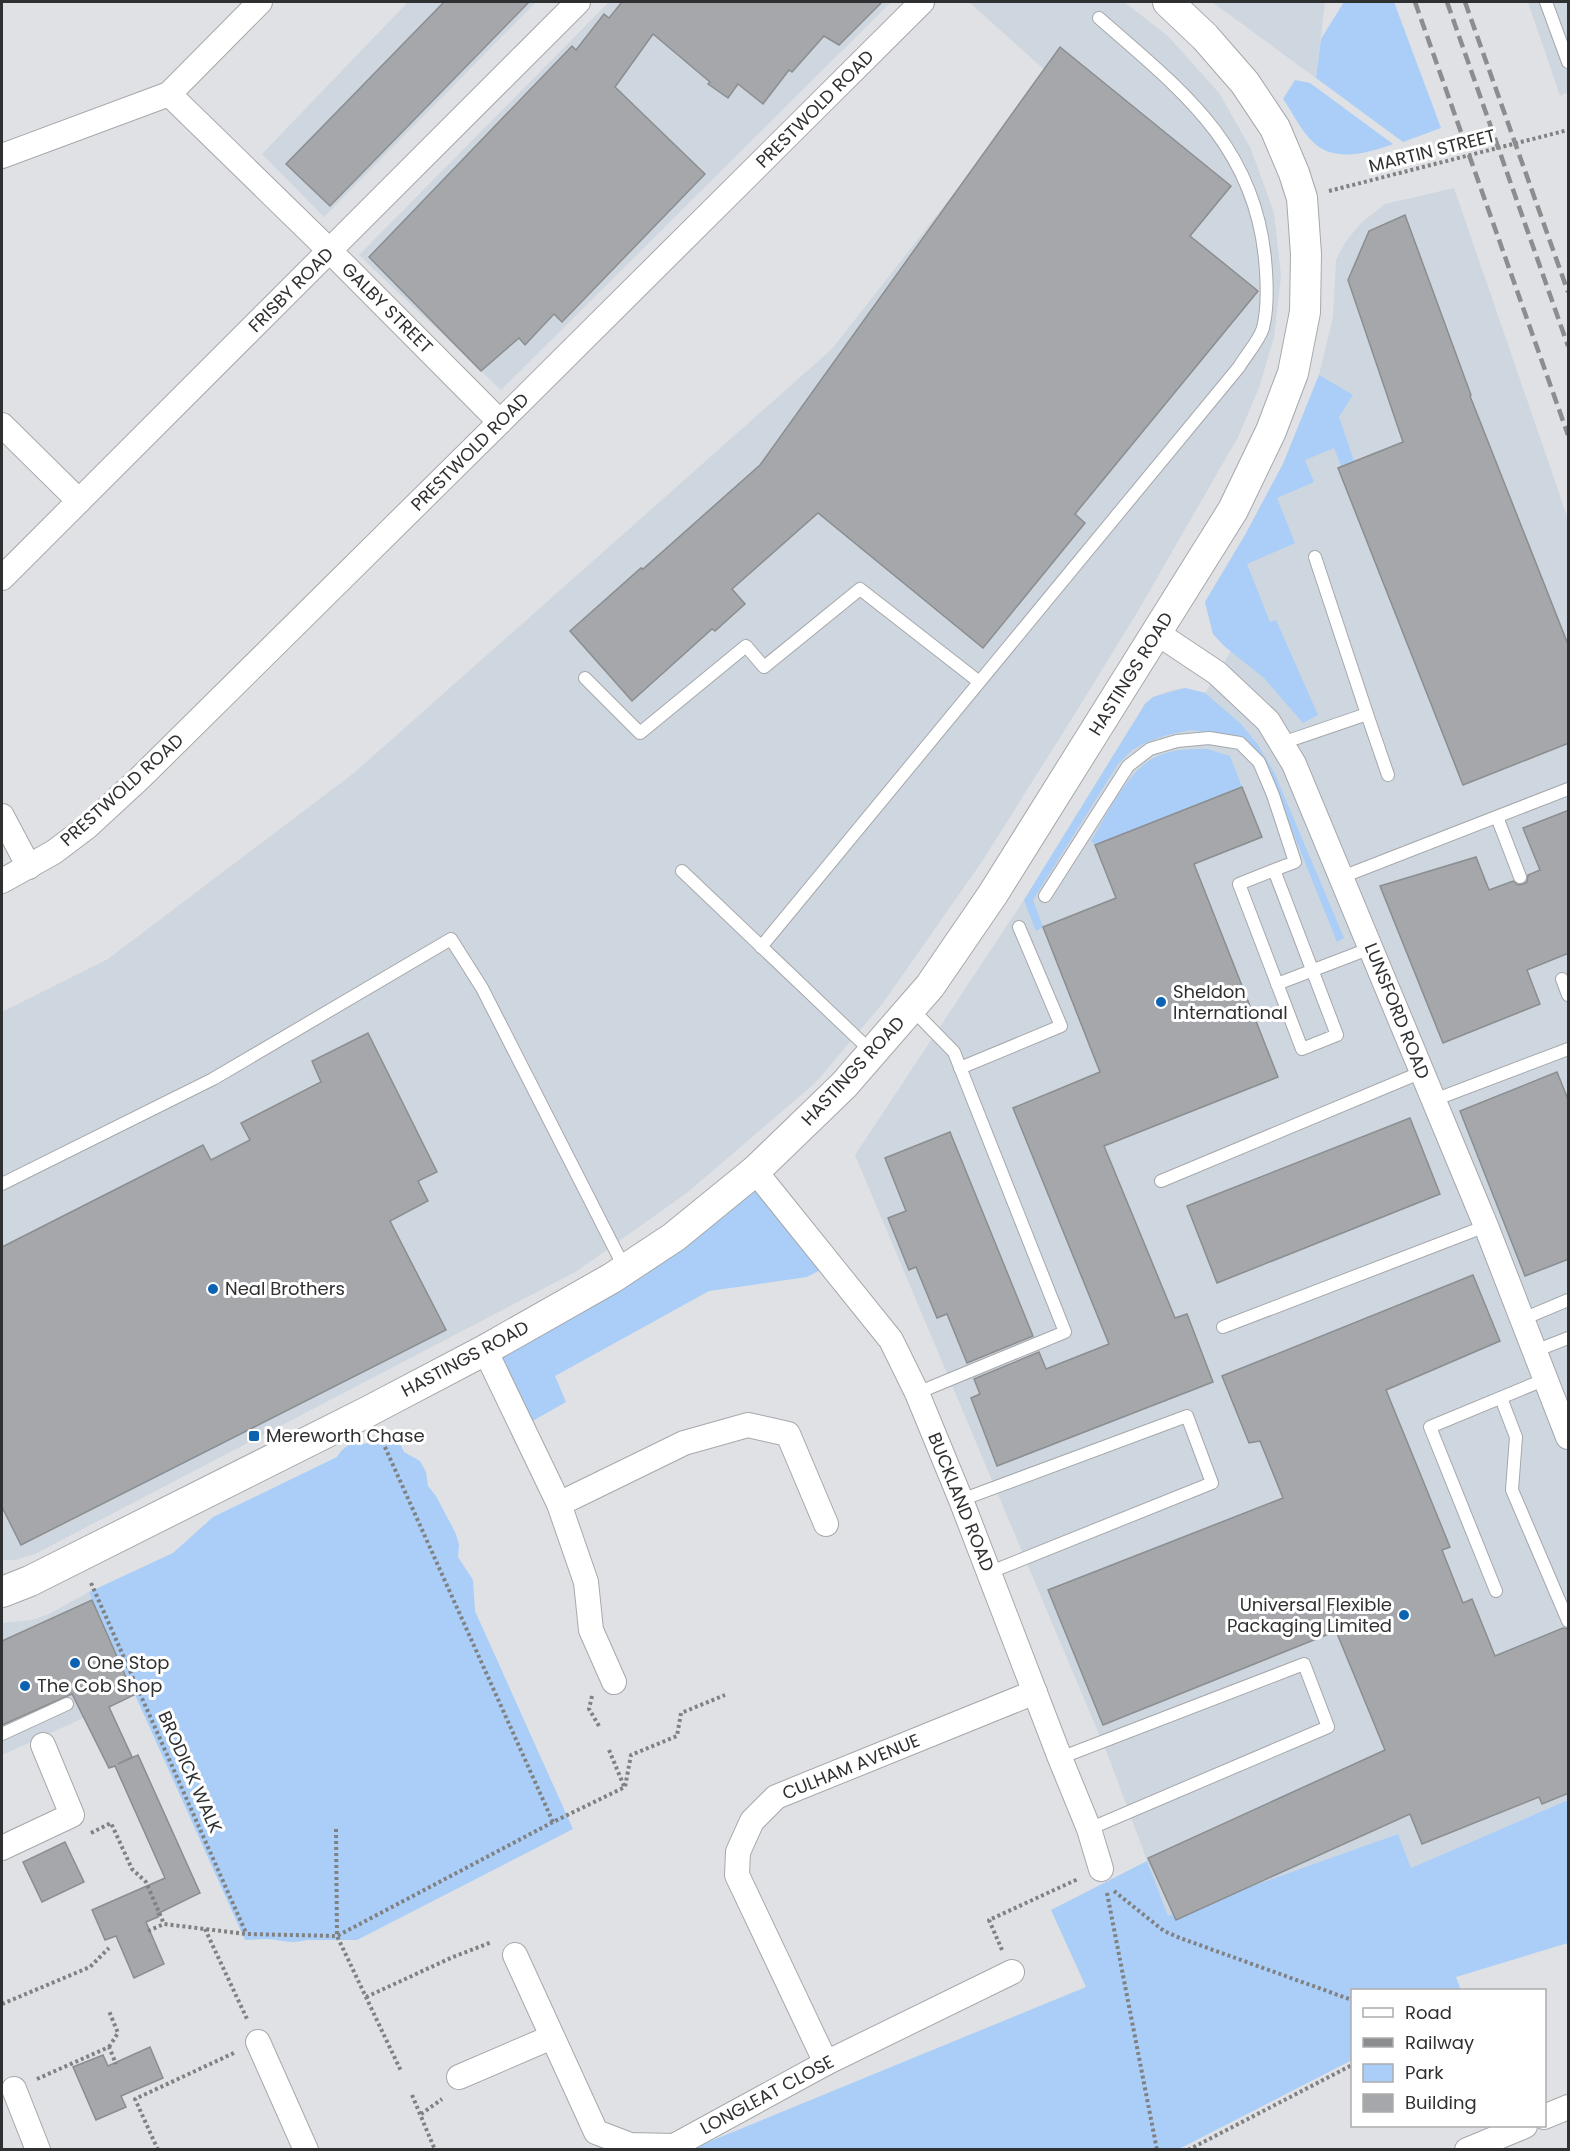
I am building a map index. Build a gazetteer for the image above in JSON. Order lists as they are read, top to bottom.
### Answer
{
  "streets": {
    "street": [
      "PRESTWOLD ROAD",
      "FRISBY ROAD",
      "GALBY STREET",
      "HASTINGS ROAD",
      "LUNSFORD ROAD",
      "BUCKLAND ROAD",
      "CULHAM AVENUE",
      "LONGLEAT CLOSE"
    ],
    "path": ["MARTIN STREET", "BRODICK WALK"]
  },
  "crossings": [
    ["PRESTWOLD ROAD", "GALBY STREET"],
    ["MARTIN STREET", "HASTINGS ROAD"],
    ["FRISBY ROAD", "GALBY STREET"],
    ["HASTINGS ROAD", "LUNSFORD ROAD"],
    ["HASTINGS ROAD", "BUCKLAND ROAD"],
    ["HASTINGS ROAD", "BRODICK WALK"],
    ["BUCKLAND ROAD", "CULHAM AVENUE"],
    ["CULHAM AVENUE", "LONGLEAT CLOSE"]
  ],
  "places": {
    "other": [
      "Sheldon International",
      "Neal Brothers",
      "Universal Flexible Packaging Limited",
      "One Stop",
      "The Cob Shop"
    ],
    "transit": ["Mereworth Chase"]
  },
  "legend": [
    "Road",
    "Railway",
    "Park",
    "Building"
  ]
}
